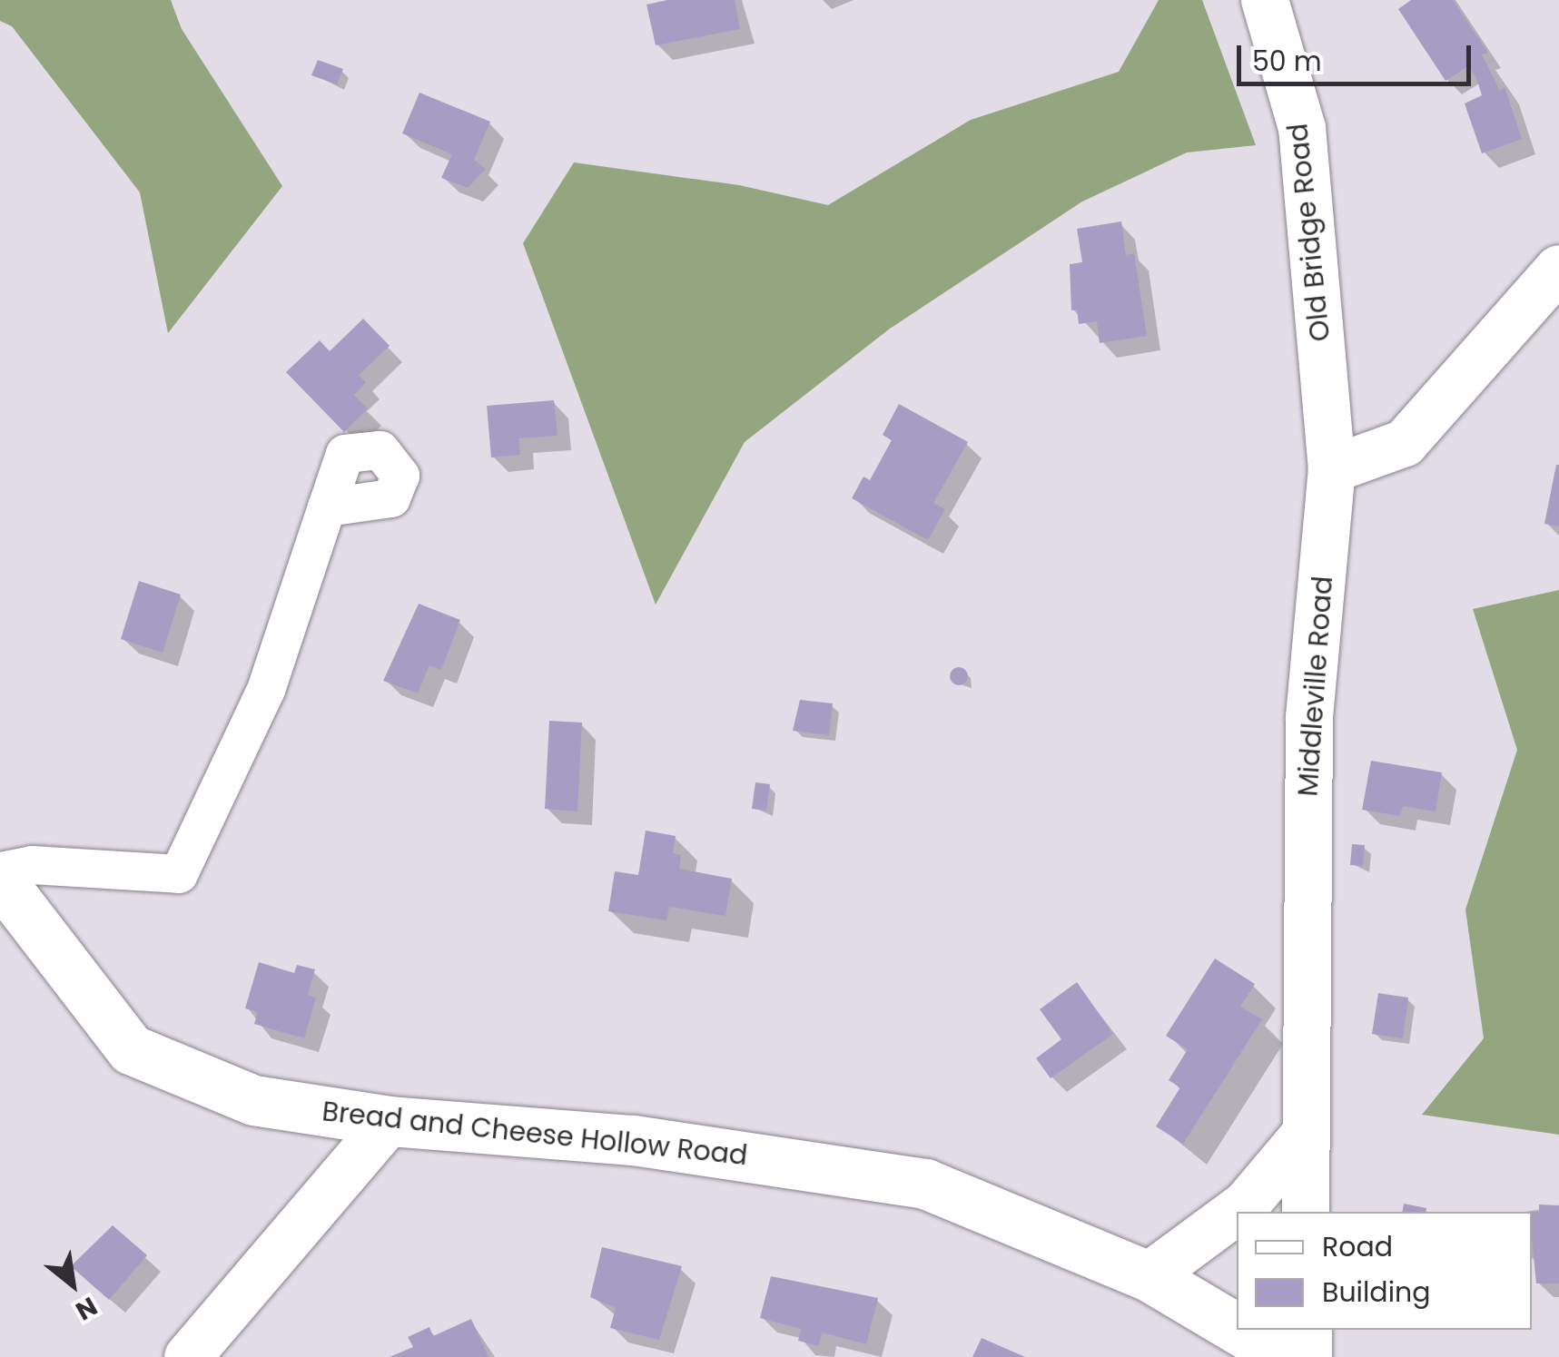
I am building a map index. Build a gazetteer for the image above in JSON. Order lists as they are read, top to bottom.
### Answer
{
  "streets": {
    "main road": ["Bread and Cheese Hollow Road"],
    "street": ["Old Bridge Road", "Middleville Road"]
  },
  "crossings": [
    ["Old Bridge Road", "Middleville Road"]
  ],
  "legend": ["Road", "Building"],
  "scale_bar": "50 m",
  "north": "bottom right"
}
